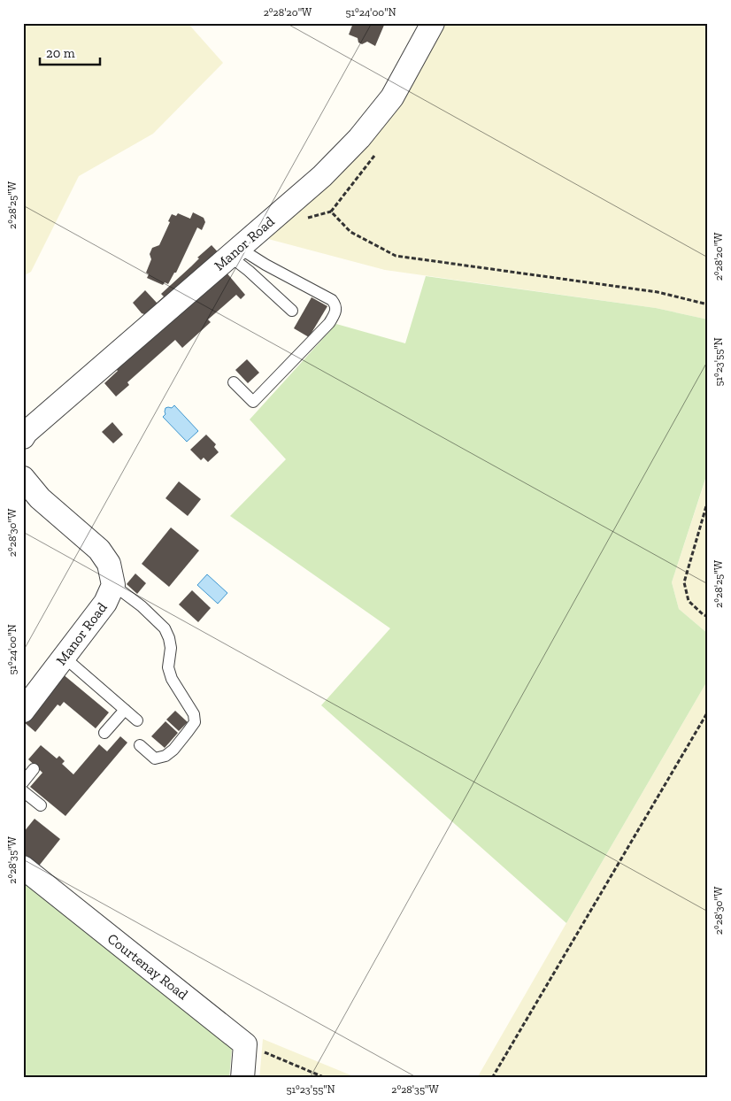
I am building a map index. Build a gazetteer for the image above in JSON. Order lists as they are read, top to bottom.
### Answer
{
  "streets": {
    "street": ["Manor Road", "Courtenay Road"]
  },
  "scale_bar": "20 m",
  "coordinates": [
    "2°28'20\"W",
    "51°24'00\"N",
    "2°28'25\"W",
    "51°23'55\"N",
    "2°28'30\"W",
    "2°28'35\"W"
  ]
}
